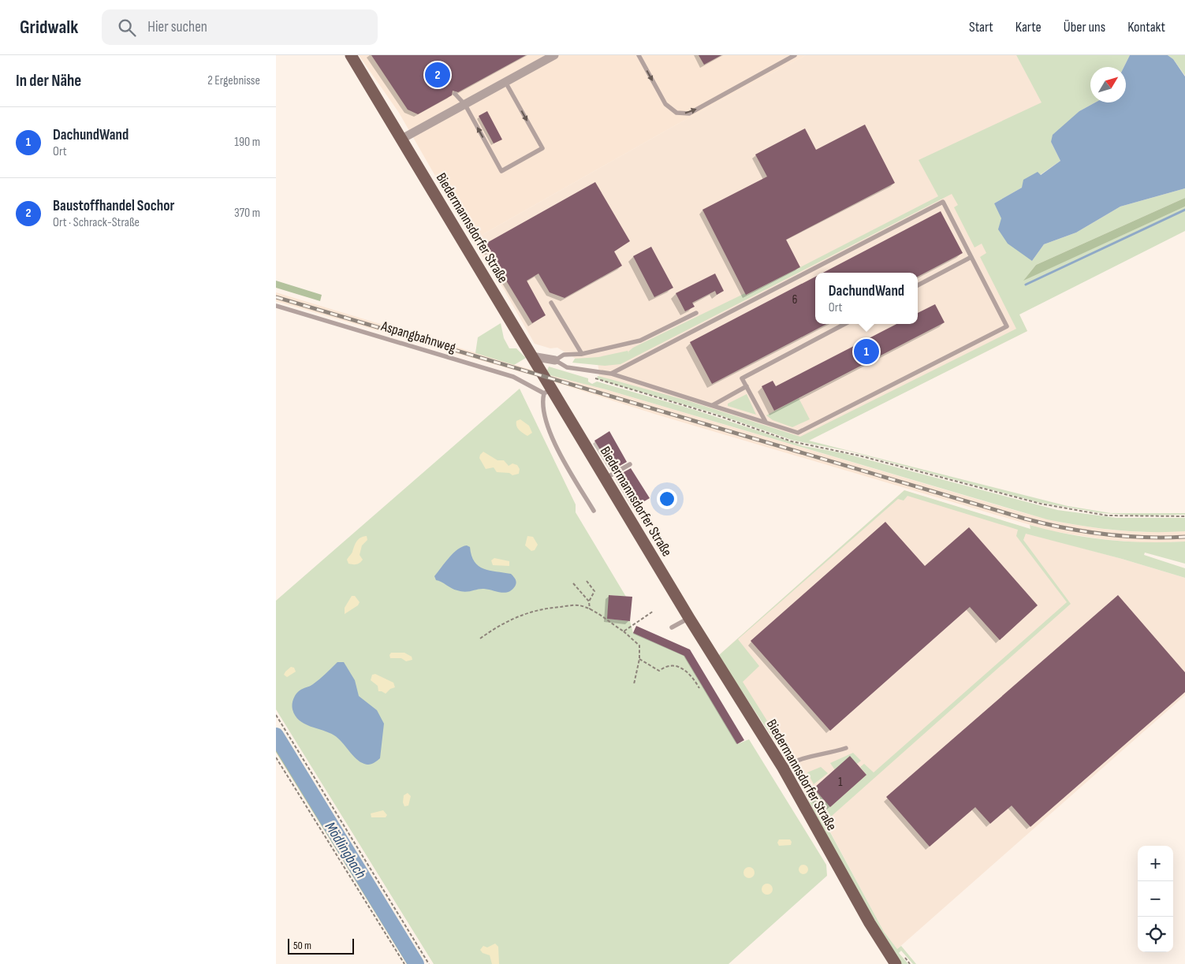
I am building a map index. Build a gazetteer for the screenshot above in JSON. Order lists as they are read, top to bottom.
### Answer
{
  "streets": {
    "main road": ["Biedermannsdorfer Straße"],
    "lane": ["Aspangbahnweg"]
  },
  "crossings": [
    ["Biedermannsdorfer Straße", "Aspangbahnweg"]
  ],
  "water": ["Mödlingbach"],
  "house_numbers": ["6", "1"],
  "scale_bar": "50 m",
  "north": "top right",
  "page": {
    "header": "Gridwalk",
    "search": "Hier suchen",
    "nav": [
      "Start",
      "Karte",
      "Über uns",
      "Kontakt"
    ],
    "heading": ["In der Nähe", "2 Ergebnisse"],
    "pins": ["2", "1"],
    "list": [
      {
        "mark": "1",
        "name": "DachundWand",
        "note": "Ort",
        "value": "190 m"
      },
      {
        "mark": "2",
        "name": "Baustoffhandel Sochor",
        "note": "Ort · Schrack-Straße",
        "value": "370 m"
      }
    ],
    "popup": ["DachundWand", "Ort"],
    "map_buttons": ["+", "−"],
    "scale": "50 m"
  }
}
